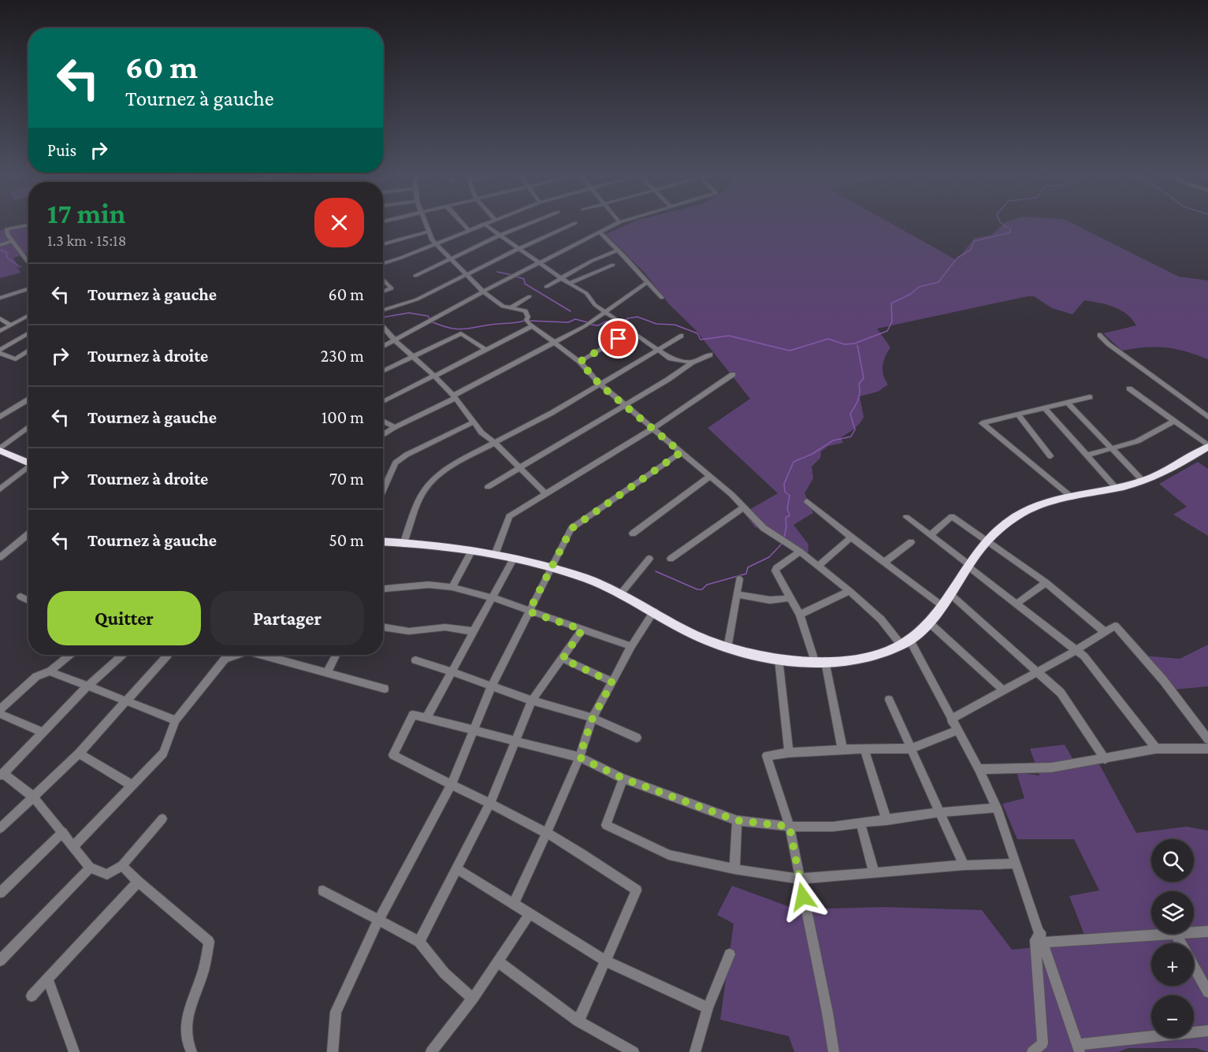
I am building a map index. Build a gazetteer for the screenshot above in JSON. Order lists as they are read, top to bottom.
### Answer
{
  "page": {
    "turn": ["60 m", "Tournez à gauche"],
    "then": "Puis",
    "heading": ["17 min", "1.3 km · 15:18"],
    "list": [
      {
        "name": "Tournez à gauche",
        "value": "60 m"
      },
      {
        "name": "Tournez à droite",
        "value": "230 m"
      },
      {
        "name": "Tournez à gauche",
        "value": "100 m"
      },
      {
        "name": "Tournez à droite",
        "value": "70 m"
      },
      {
        "name": "Tournez à gauche",
        "value": "50 m"
      }
    ],
    "buttons": ["Quitter", "Partager"],
    "map_buttons": ["+", "−"]
  }
}
